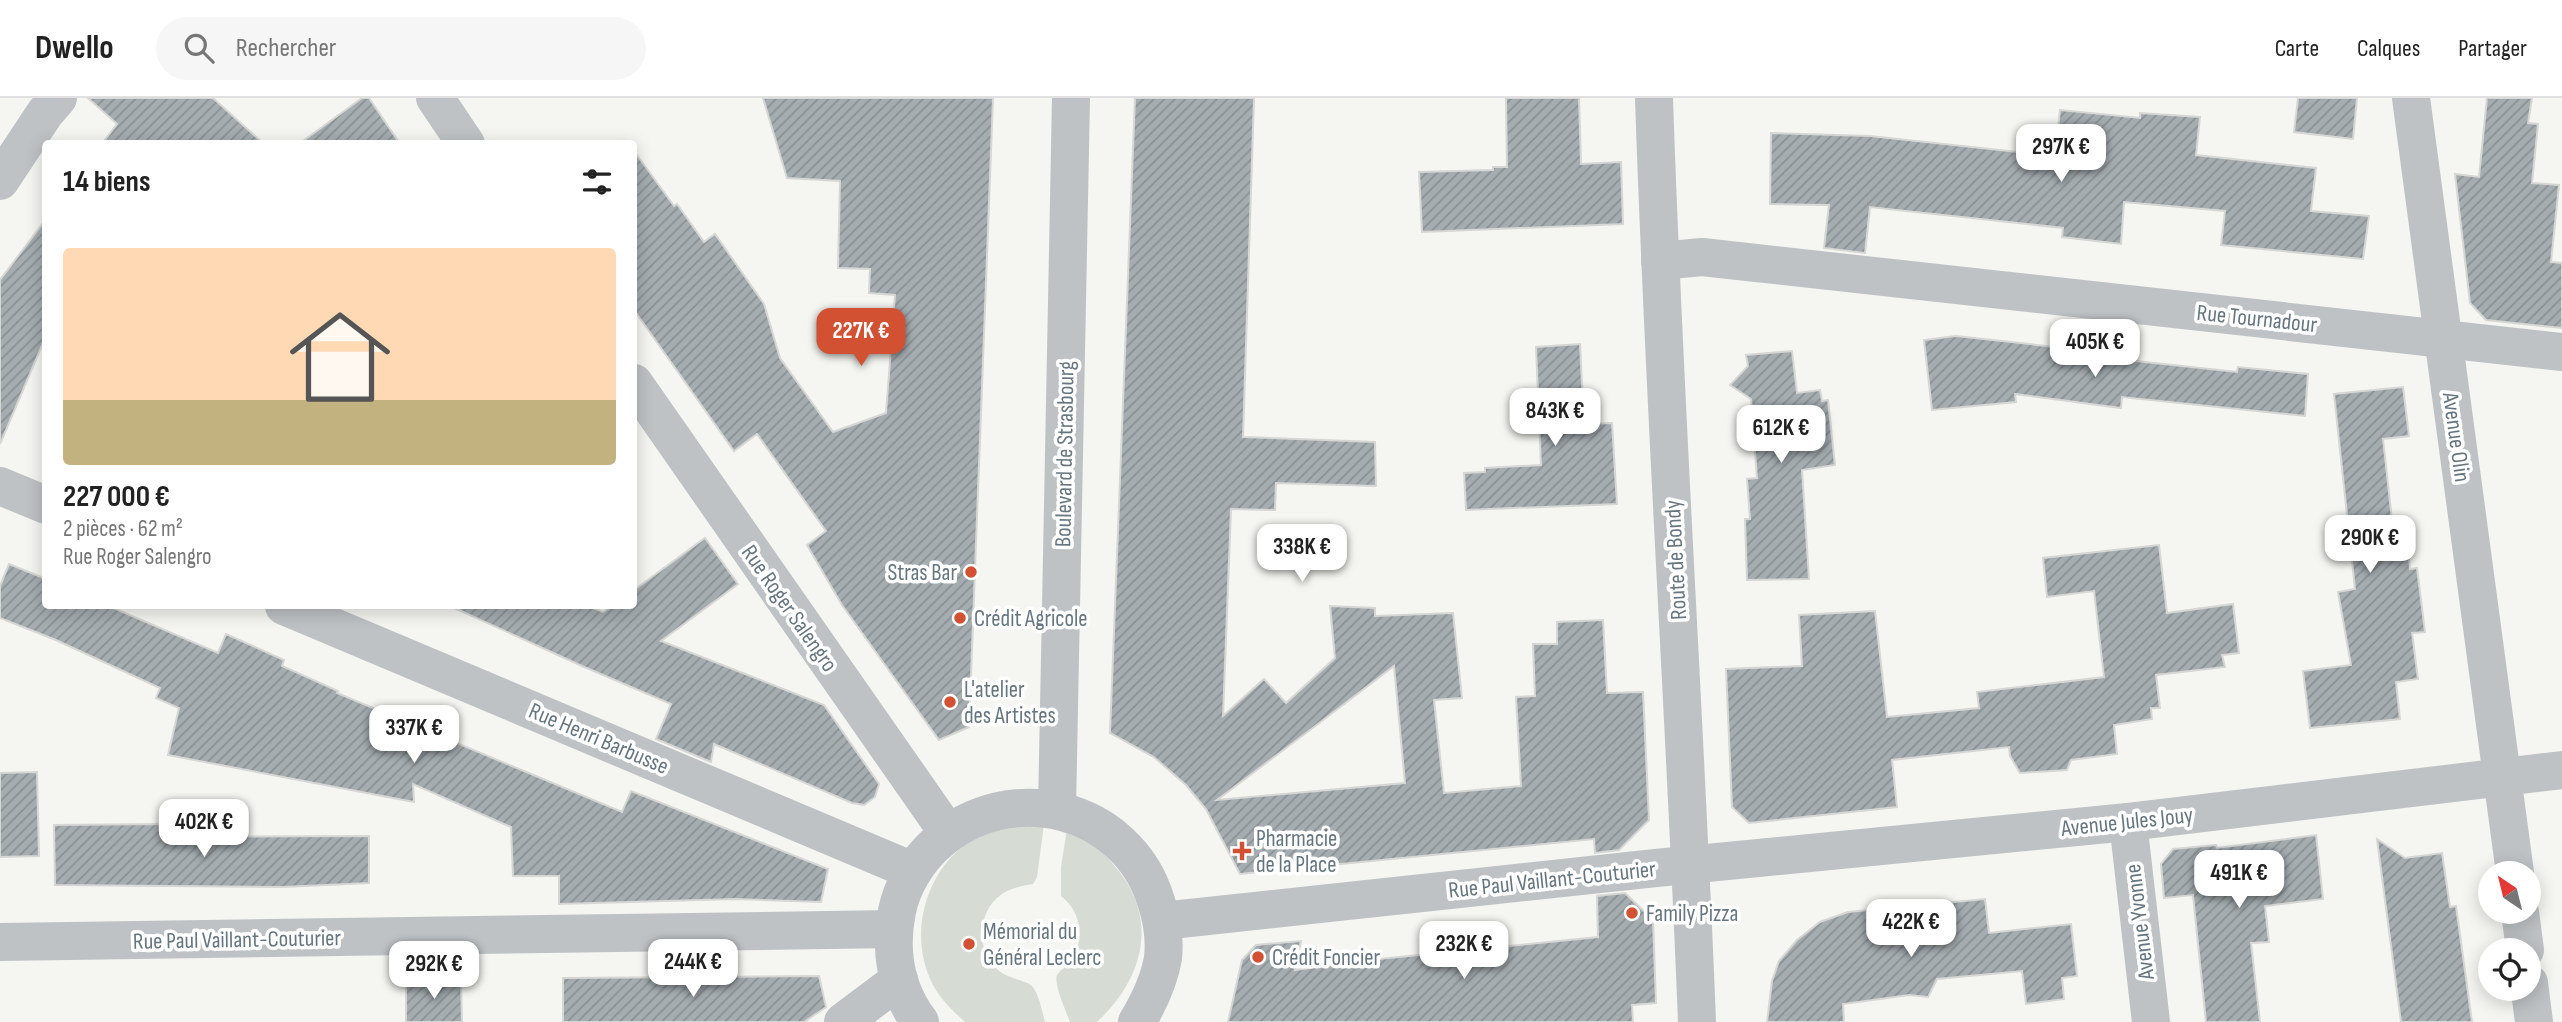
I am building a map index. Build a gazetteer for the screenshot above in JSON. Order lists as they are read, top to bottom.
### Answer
{
  "streets": {
    "street": [
      "Rue Tournadour",
      "Avenue Olin",
      "Boulevard de Strasbourg",
      "Route de Bondy",
      "Rue Roger Salengro",
      "Rue Henri Barbusse",
      "Avenue Jules Jouy",
      "Rue Paul Vaillant-Couturier",
      "Avenue Yvonne"
    ]
  },
  "crossings": [
    ["Rue Tournadour", "Avenue Olin"],
    ["Rue Tournadour", "Route de Bondy"],
    ["Avenue Olin", "Avenue Jules Jouy"],
    ["Route de Bondy", "Avenue Jules Jouy"],
    ["Route de Bondy", "Rue Paul Vaillant-Couturier"],
    ["Avenue Jules Jouy", "Rue Paul Vaillant-Couturier"],
    ["Avenue Jules Jouy", "Avenue Yvonne"]
  ],
  "places": {
    "other": [
      "Stras Bar",
      "Crédit Agricole",
      "L'atelier des Artistes",
      "Family Pizza",
      "Mémorial du Général Leclerc",
      "Crédit Foncier"
    ],
    "health": ["Pharmacie de la Place"]
  },
  "north": "top left",
  "page": {
    "header": "Dwello",
    "search": "Rechercher",
    "nav": ["Carte", "Calques", "Partager"],
    "price": [
      "297K €",
      "227K €",
      "405K €",
      "843K €",
      "612K €",
      "290K €",
      "338K €",
      "337K €",
      "402K €",
      "491K €",
      "422K €",
      "232K €",
      "244K €",
      "292K €"
    ],
    "heading": "14 biens",
    "list": [
      {
        "name": "227 000 €",
        "note": "2 pièces · 62 m² · Rue Roger Salengro"
      }
    ]
  }
}
